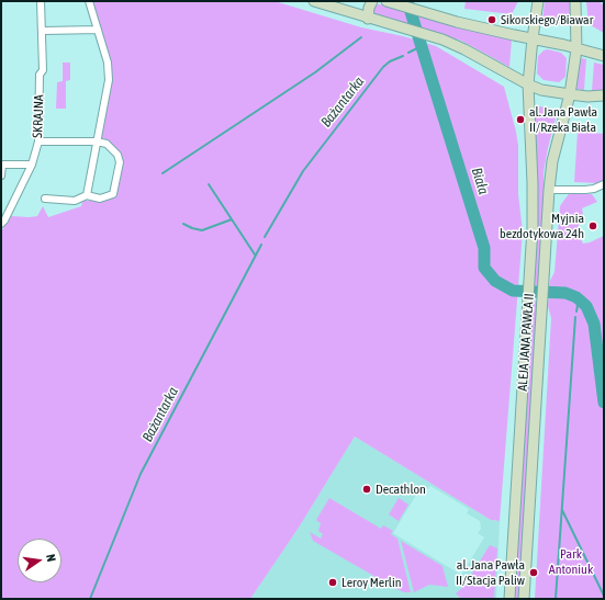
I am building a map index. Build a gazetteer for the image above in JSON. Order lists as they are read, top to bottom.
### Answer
{
  "streets": {
    "main road": ["ALEJA JANA PAWŁA II"],
    "street": ["SKRAJNA"]
  },
  "water": ["Bażantarka", "Biała"],
  "parks": ["Park Antoniuk"],
  "places": [
    "Sikorskiego/Biawar",
    "al. Jana Pawła II/Rzeka Biała",
    "Myjnia bezdotykowa 24h",
    "Decathlon",
    "al. Jana Pawła II/Stacja Paliw",
    "Leroy Merlin"
  ],
  "north": "right"
}
